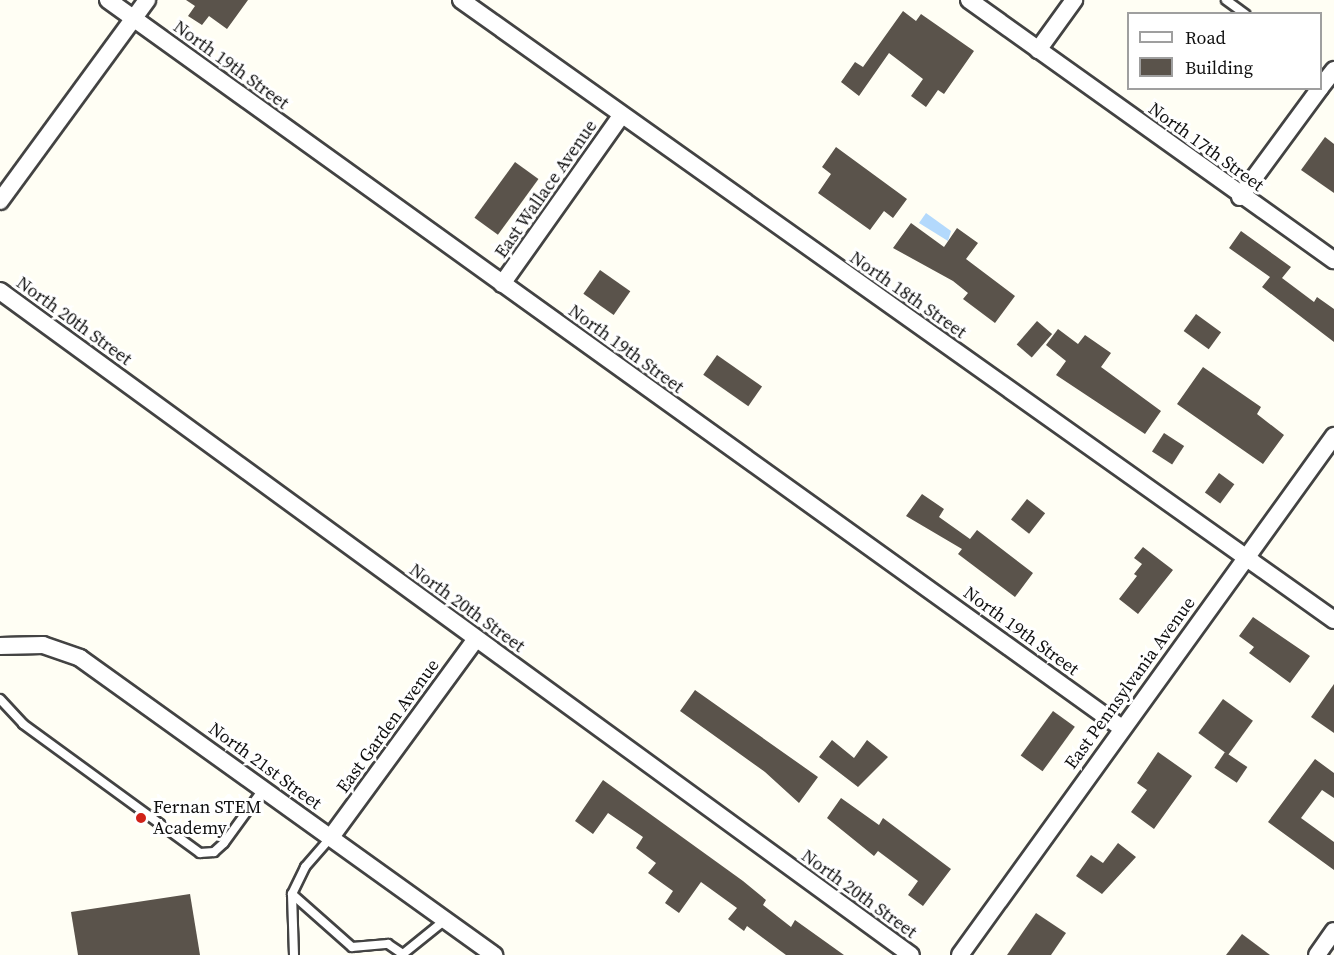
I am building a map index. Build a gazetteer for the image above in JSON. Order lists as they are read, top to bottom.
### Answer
{
  "streets": {
    "street": [
      "North 19th Street",
      "North 17th Street",
      "East Wallace Avenue",
      "North 18th Street",
      "North 20th Street",
      "East Pennsylvania Avenue",
      "East Garden Avenue",
      "North 21st Street"
    ]
  },
  "crossings": [
    ["North 19th Street", "East Wallace Avenue"],
    ["North 19th Street", "East Pennsylvania Avenue"],
    ["East Wallace Avenue", "North 18th Street"],
    ["North 18th Street", "East Pennsylvania Avenue"],
    ["North 20th Street", "East Garden Avenue"],
    ["East Garden Avenue", "North 21st Street"]
  ],
  "places": ["Fernan STEM Academy"],
  "legend": ["Road", "Building"]
}
